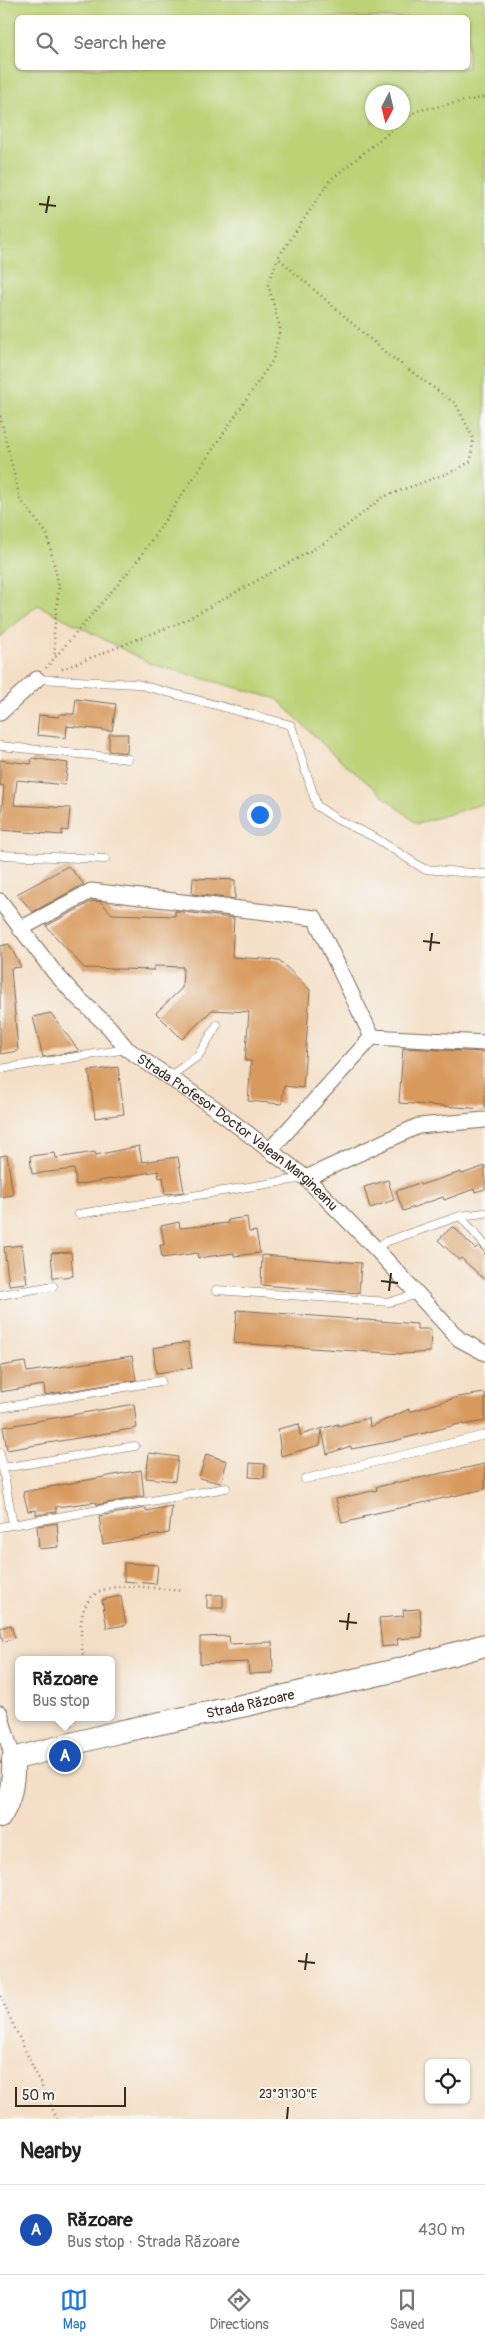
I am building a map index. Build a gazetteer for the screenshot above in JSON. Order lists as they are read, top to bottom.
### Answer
{
  "streets": {
    "street": ["Strada Profesor Doctor Valean Margineanu", "Strada Răzoare"]
  },
  "scale_bar": "50 m",
  "north": "bottom",
  "page": {
    "search": "Search here",
    "popup": ["Răzoare", "Bus stop"],
    "pins": "A",
    "scale": "50 m",
    "heading": "Nearby",
    "list": [
      {
        "mark": "A",
        "name": "Răzoare",
        "note": "Bus stop · Strada Răzoare",
        "value": "430 m"
      }
    ],
    "nav": ["Map", "Directions", "Saved"]
  },
  "coordinates": ["23°31'30\"E"]
}
